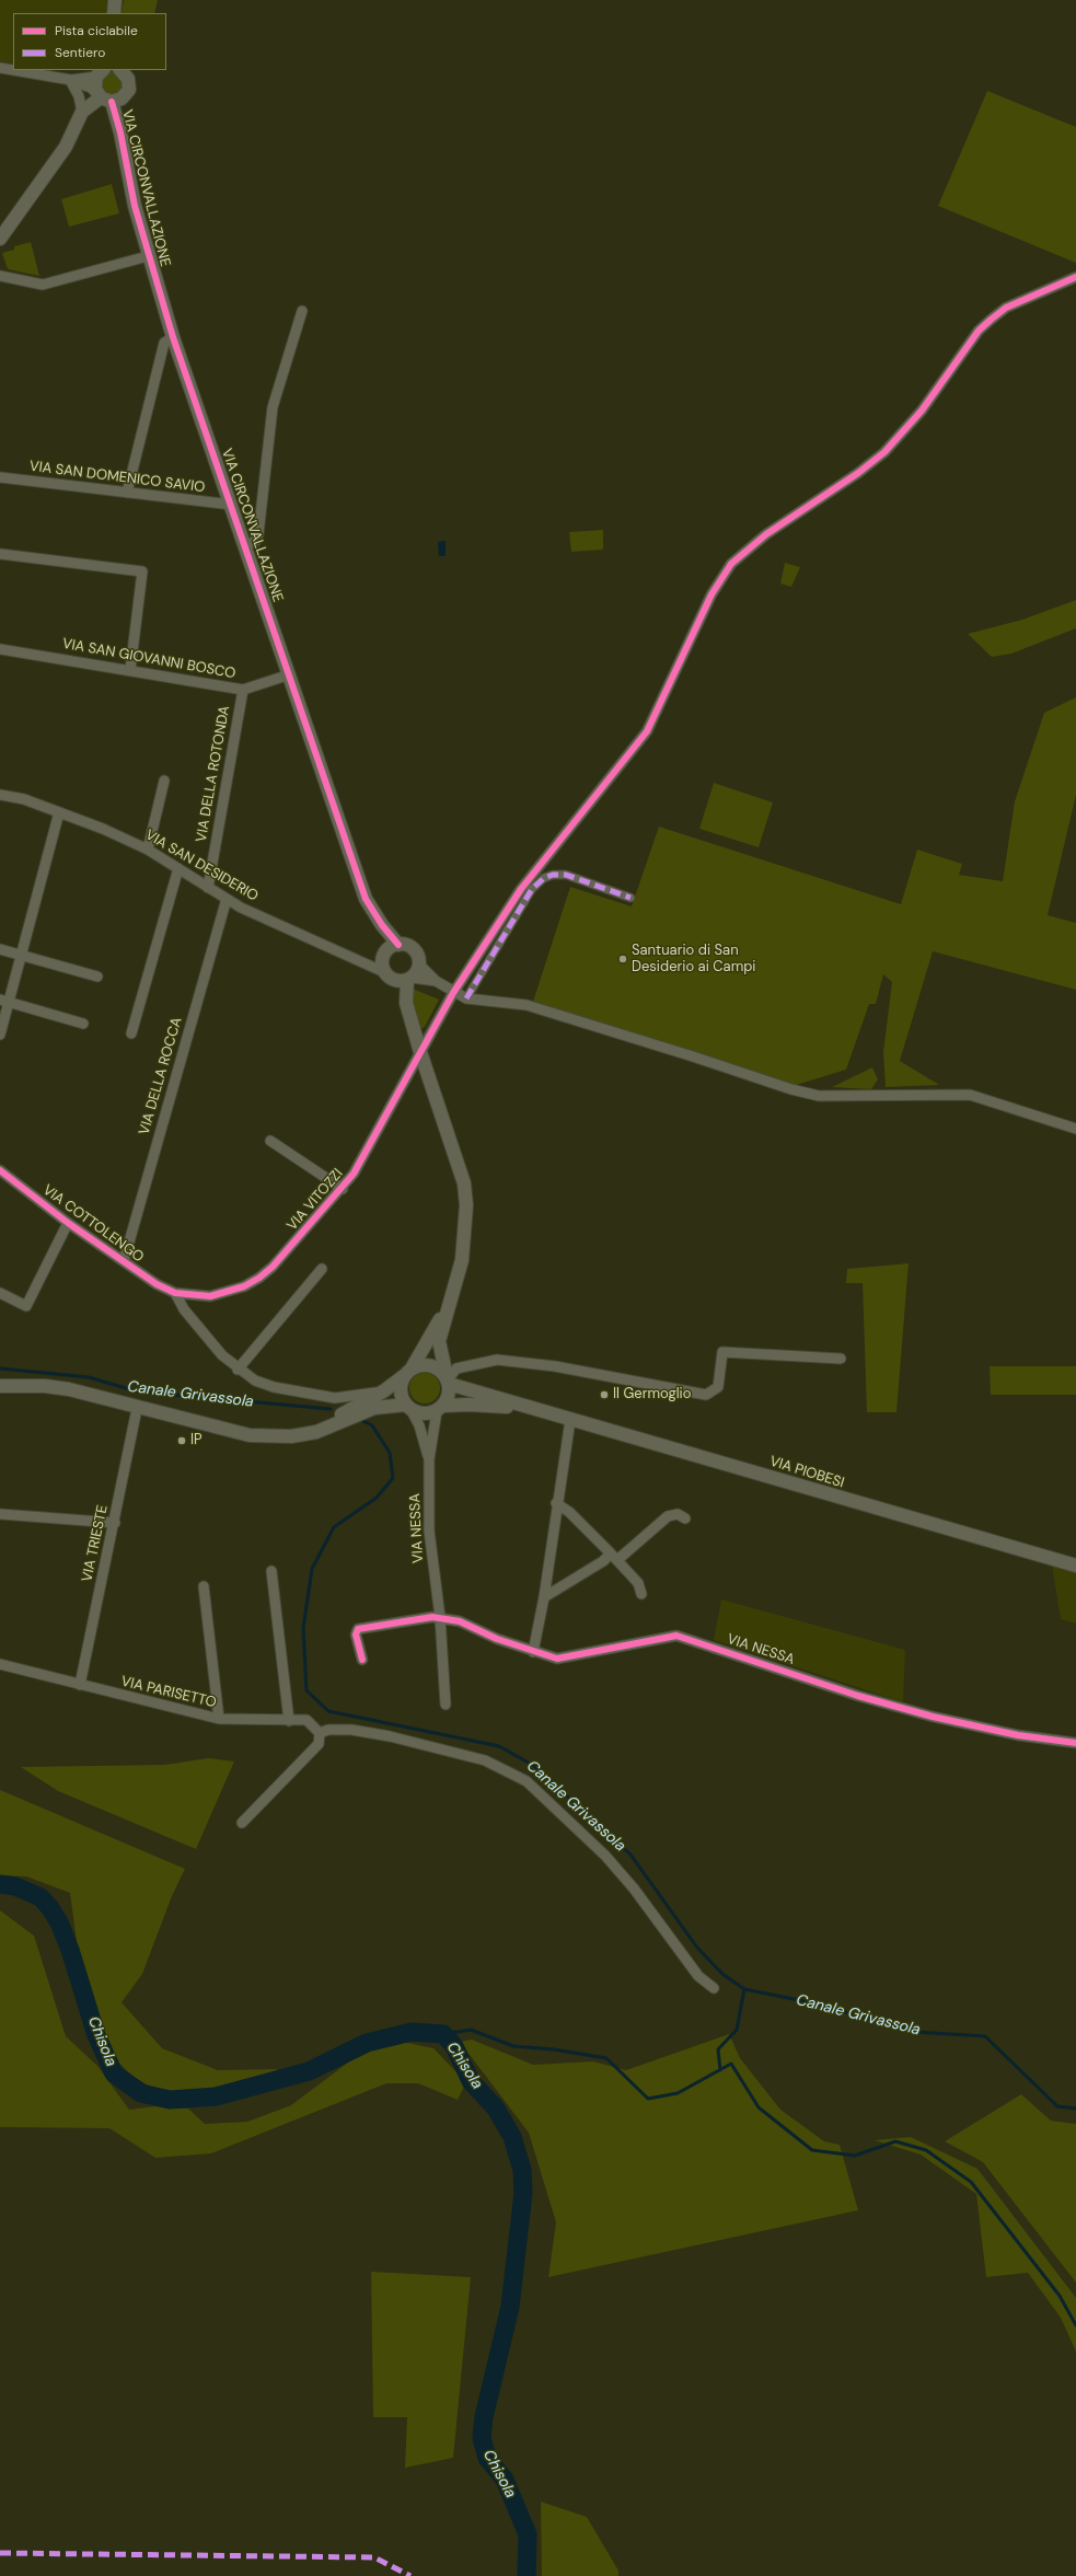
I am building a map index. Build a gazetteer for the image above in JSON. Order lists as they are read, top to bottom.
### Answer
{
  "streets": {
    "street": [
      "VIA CIRCONVALLAZIONE",
      "VIA SAN DOMENICO SAVIO",
      "VIA SAN GIOVANNI BOSCO",
      "VIA DELLA ROTONDA",
      "VIA SAN DESIDERIO",
      "VIA DELLA ROCCA",
      "VIA VITOZZI",
      "VIA COTTOLENGO",
      "VIA PIOBESI",
      "VIA NESSA",
      "VIA TRIESTE",
      "VIA PARISETTO"
    ]
  },
  "crossings": [
    ["VIA CIRCONVALLAZIONE", "VIA SAN DOMENICO SAVIO"],
    ["VIA CIRCONVALLAZIONE", "VIA SAN GIOVANNI BOSCO"],
    ["VIA SAN GIOVANNI BOSCO", "VIA DELLA ROTONDA"],
    ["VIA DELLA ROTONDA", "VIA SAN DESIDERIO"],
    ["VIA SAN DESIDERIO", "VIA DELLA ROCCA"],
    ["VIA DELLA ROCCA", "VIA COTTOLENGO"],
    ["VIA VITOZZI", "VIA COTTOLENGO"],
    ["VIA TRIESTE", "VIA PARISETTO"]
  ],
  "water": ["Canale Grivassola", "Chisola"],
  "places": ["Santuario di San Desiderio ai Campi", "Il Germoglio", "IP"],
  "legend": ["Pista ciclabile", "Sentiero"]
}
